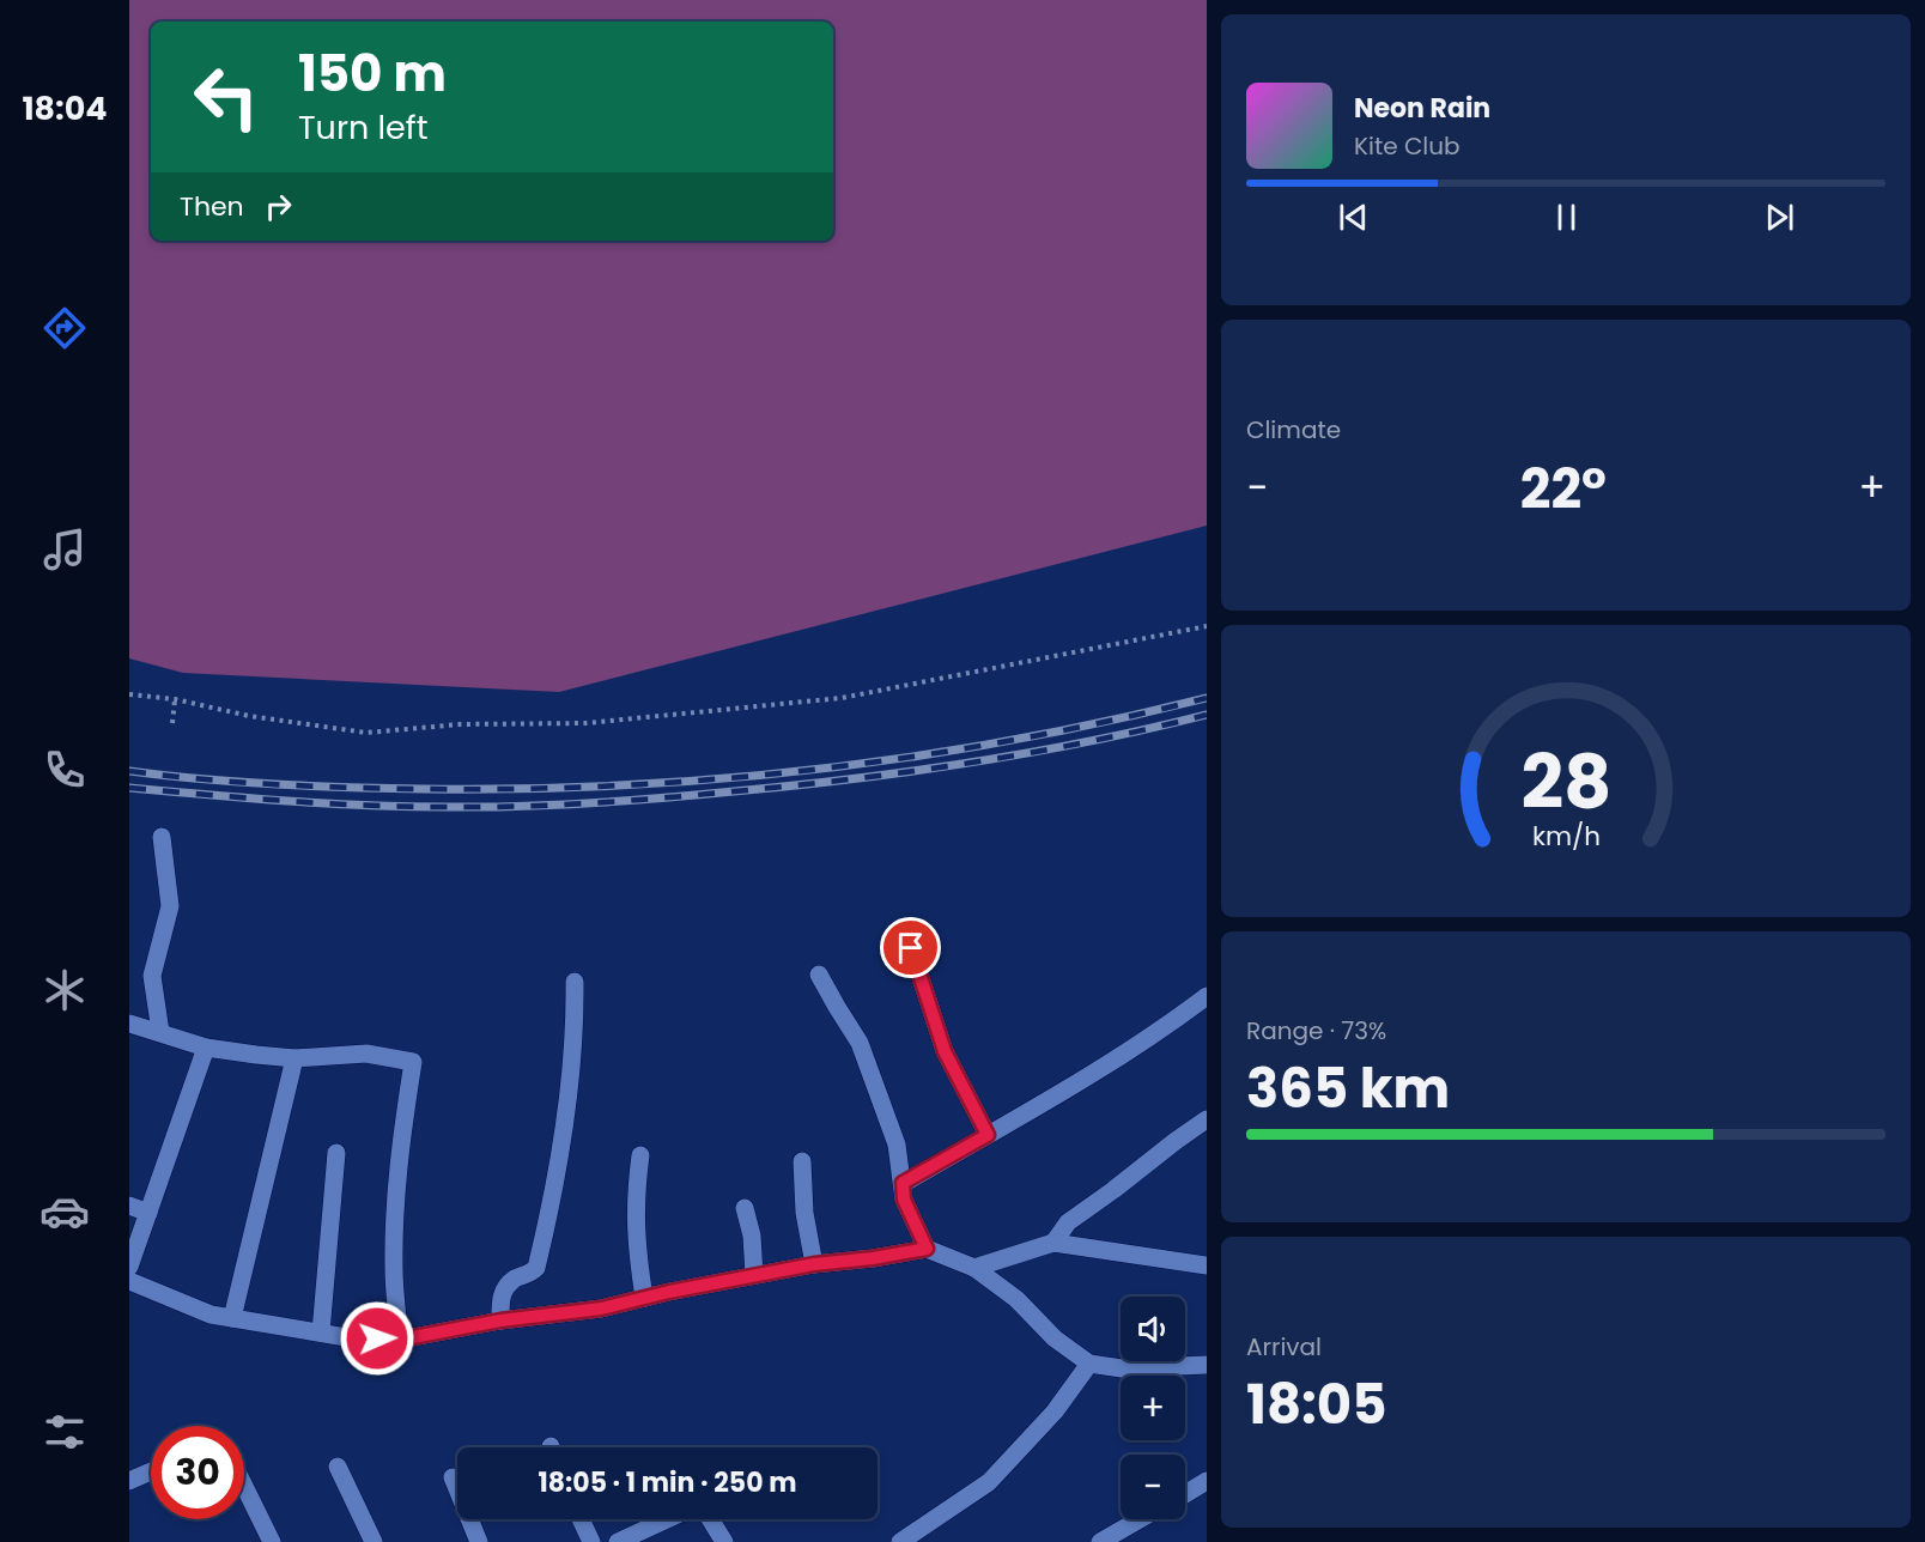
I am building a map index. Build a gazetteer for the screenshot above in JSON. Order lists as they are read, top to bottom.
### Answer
{
  "page": {
    "tabs": "18:04",
    "turn": ["150 m", "Turn left"],
    "song": ["Neon Rain", "Kite Club"],
    "then": "Then",
    "tile": [
      "Climate",
      ["Range · 73%", "365 km"],
      ["Arrival", "18:05"]
    ],
    "heat": ["−", "22°", "+"],
    "map_buttons": ["+", "−"],
    "limit": "30",
    "trip": "18:05 · 1 min · 250 m",
    "gauge": ["28", "km/h"]
  }
}
